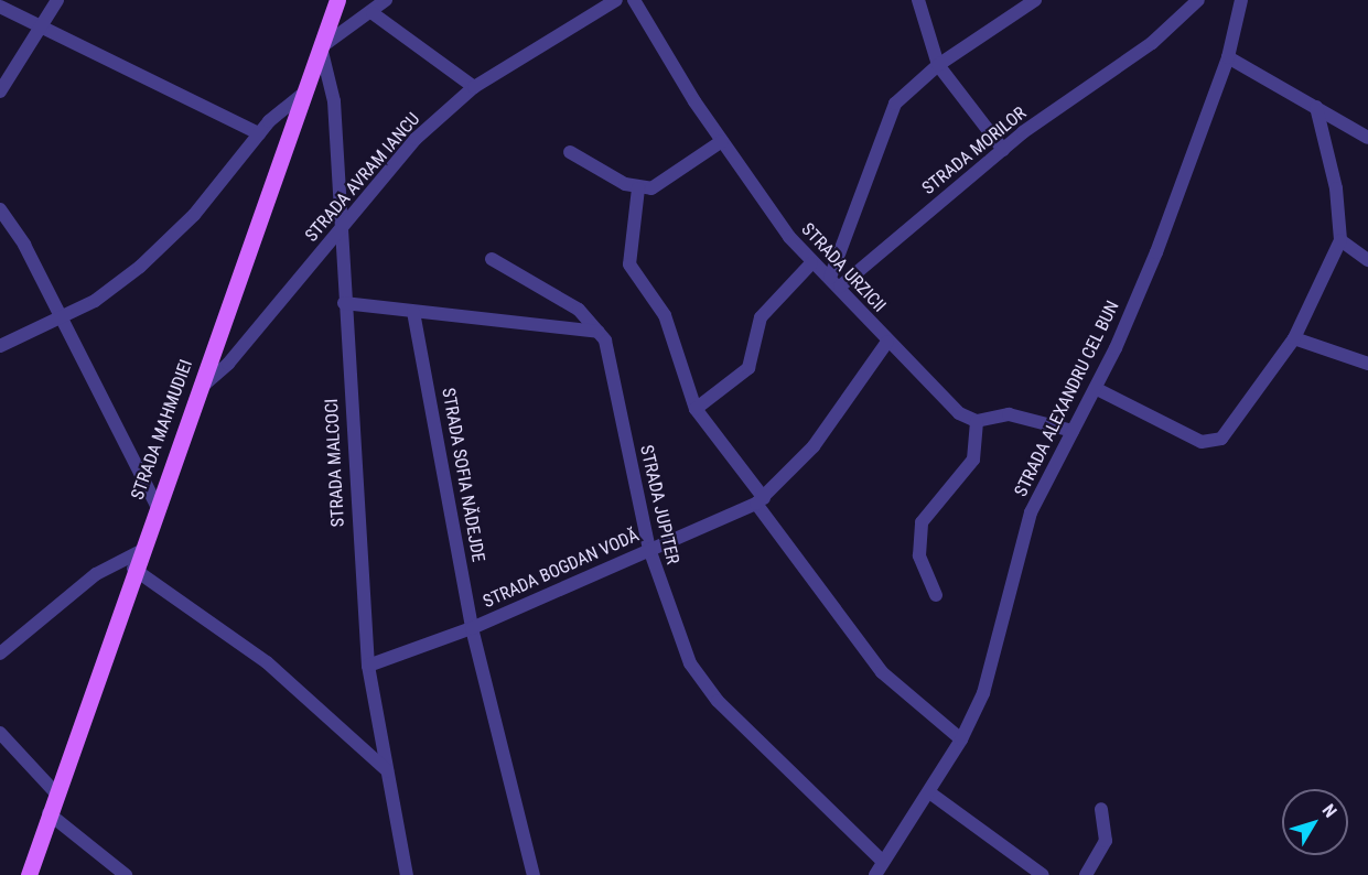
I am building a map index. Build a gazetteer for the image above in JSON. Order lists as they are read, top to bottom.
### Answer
{
  "streets": {
    "main road": ["STRADA MAHMUDIEI"],
    "street": [
      "STRADA MORILOR",
      "STRADA AVRAM IANCU",
      "STRADA URZICII",
      "STRADA ALEXANDRU CEL BUN",
      "STRADA MALCOCI",
      "STRADA SOFIA NĂDEJDE",
      "STRADA JUPITER",
      "STRADA BOGDAN VODĂ"
    ]
  },
  "crossings": [
    ["STRADA MORILOR", "STRADA URZICII"],
    ["STRADA AVRAM IANCU", "STRADA MAHMUDIEI"],
    ["STRADA AVRAM IANCU", "STRADA MALCOCI"],
    ["STRADA URZICII", "STRADA BOGDAN VODĂ"],
    ["STRADA ALEXANDRU CEL BUN", "STRADA JUPITER"],
    ["STRADA MAHMUDIEI", "STRADA MALCOCI"],
    ["STRADA MALCOCI", "STRADA BOGDAN VODĂ"],
    ["STRADA SOFIA NĂDEJDE", "STRADA BOGDAN VODĂ"],
    ["STRADA JUPITER", "STRADA BOGDAN VODĂ"]
  ],
  "north": "top right"
}
